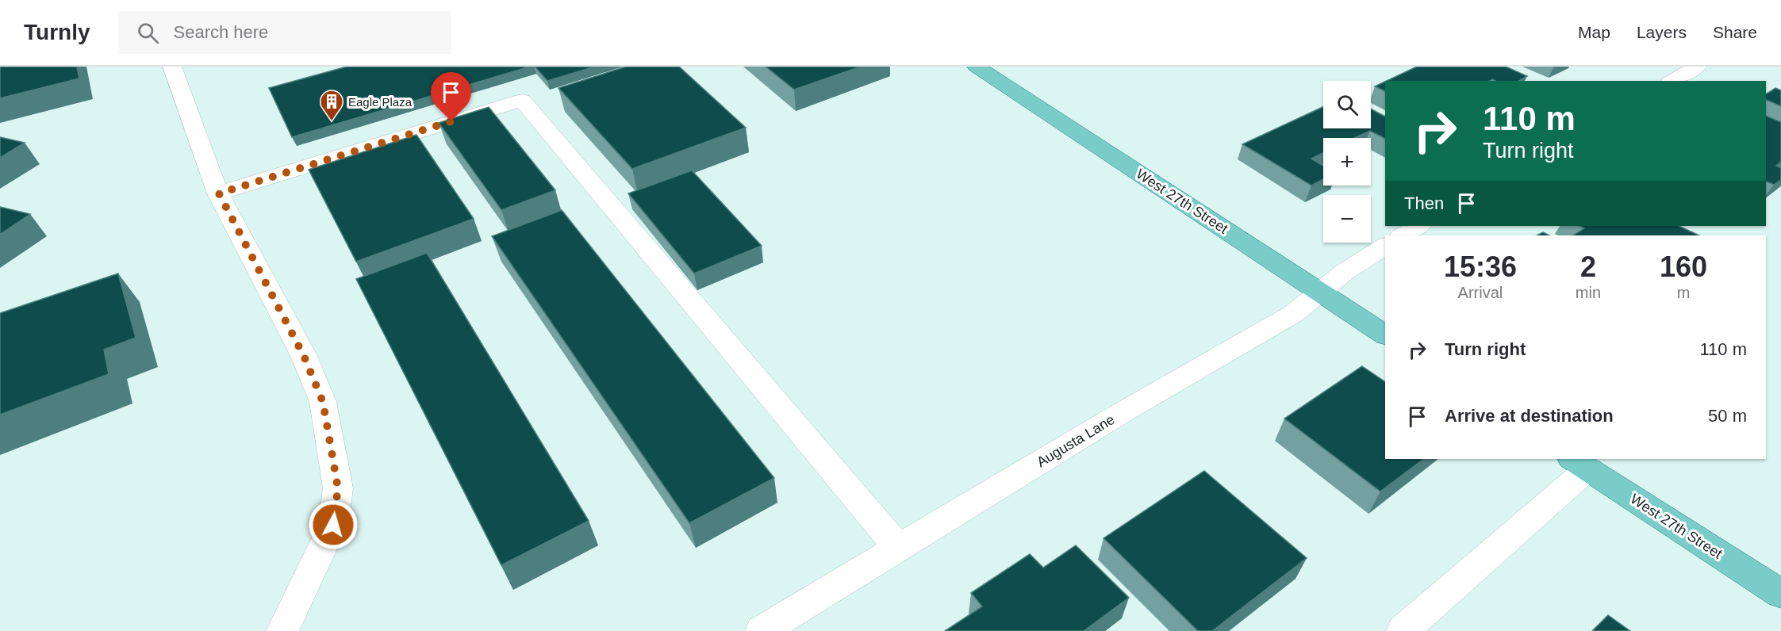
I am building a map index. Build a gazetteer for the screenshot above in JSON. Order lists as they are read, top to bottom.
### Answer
{
  "streets": {
    "main road": ["West 27th Street"],
    "street": ["Augusta Lane"]
  },
  "crossings": [
    ["West 27th Street", "Augusta Lane"]
  ],
  "places": {
    "building": ["Eagle Plaza"]
  },
  "page": {
    "header": "Turnly",
    "search": "Search here",
    "nav": ["Map", "Layers", "Share"],
    "map_buttons": ["+", "−"],
    "turn": ["110 m", "Turn right"],
    "then": "Then",
    "eta": [
      "15:36",
      "Arrival",
      "2",
      "min",
      "160",
      "m"
    ],
    "list": [
      {
        "name": "Turn right",
        "value": "110 m"
      },
      {
        "name": "Arrive at destination",
        "value": "50 m"
      }
    ]
  }
}
